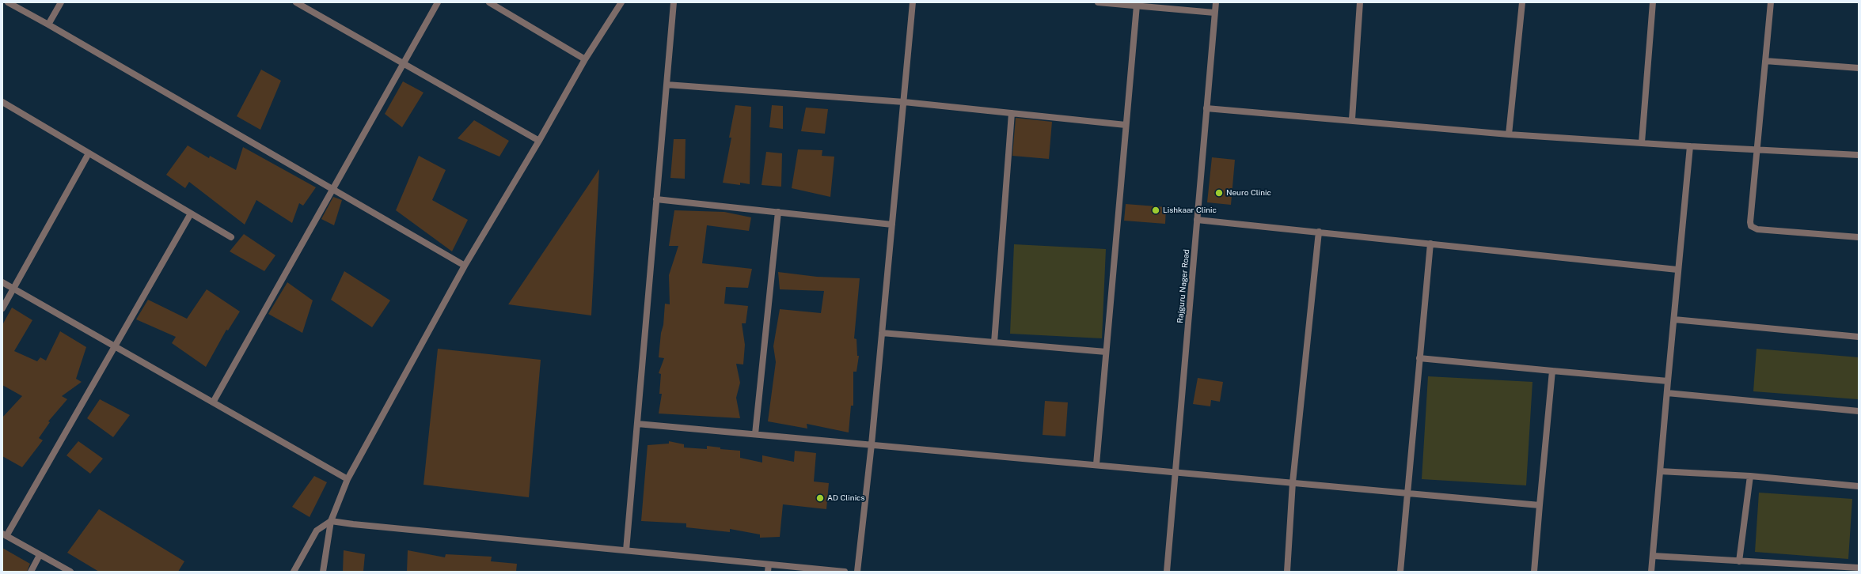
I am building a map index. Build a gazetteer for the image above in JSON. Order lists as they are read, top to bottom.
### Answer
{
  "streets": {
    "street": ["Rajguru Nager Road"]
  },
  "places": ["Neuro Clinic", "Lishkaar Clinic", "AD Clinics"]
}
